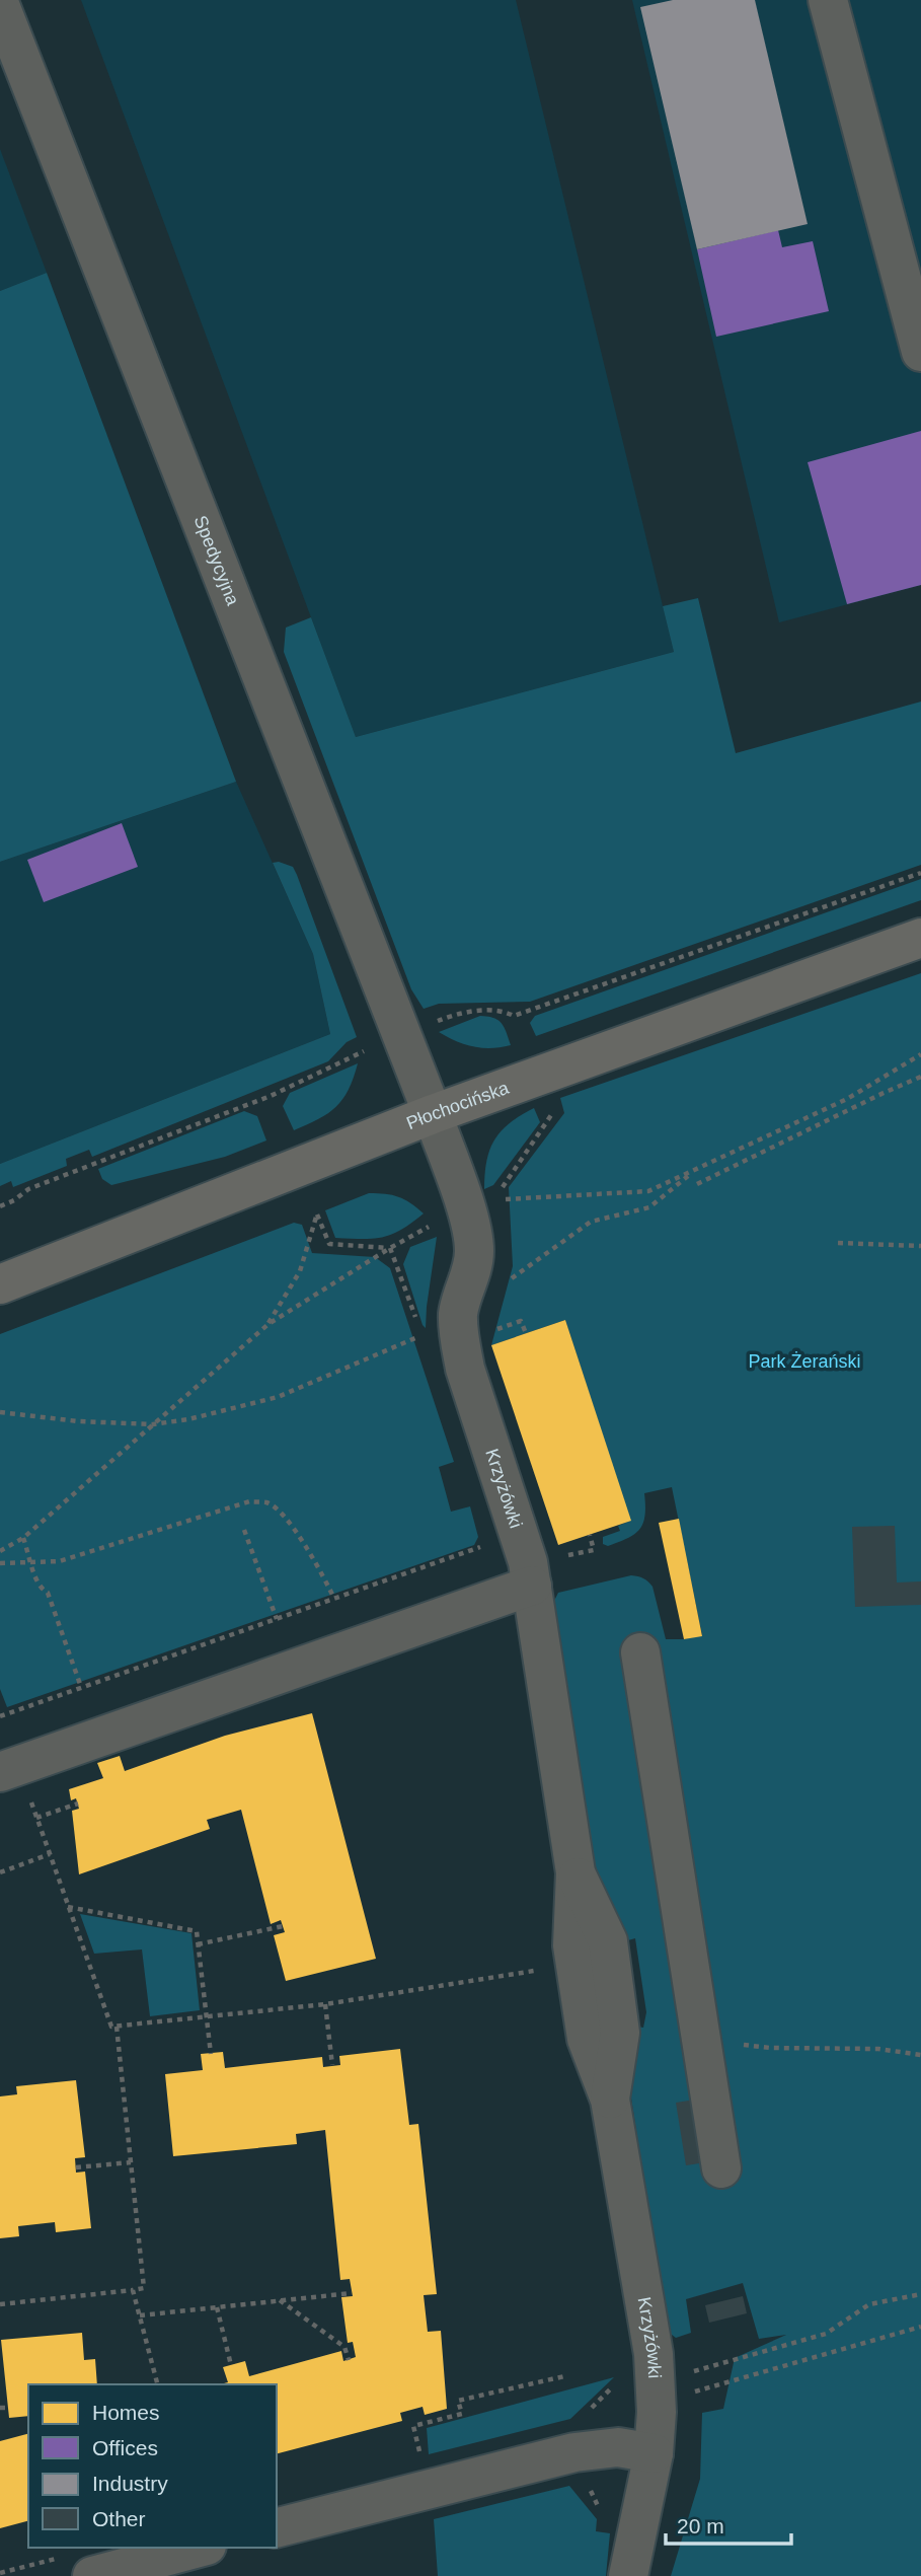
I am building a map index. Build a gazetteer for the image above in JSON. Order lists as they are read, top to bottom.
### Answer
{
  "streets": {
    "main road": ["Płochocińska"],
    "street": ["Spedycyjna", "Krzyżówki"]
  },
  "crossings": [
    ["Spedycyjna", "Płochocińska"],
    ["Spedycyjna", "Krzyżówki"],
    ["Płochocińska", "Krzyżówki"]
  ],
  "parks": ["Park Żerański"],
  "legend": [
    "Homes",
    "Offices",
    "Industry",
    "Other"
  ],
  "scale_bar": "20 m"
}
